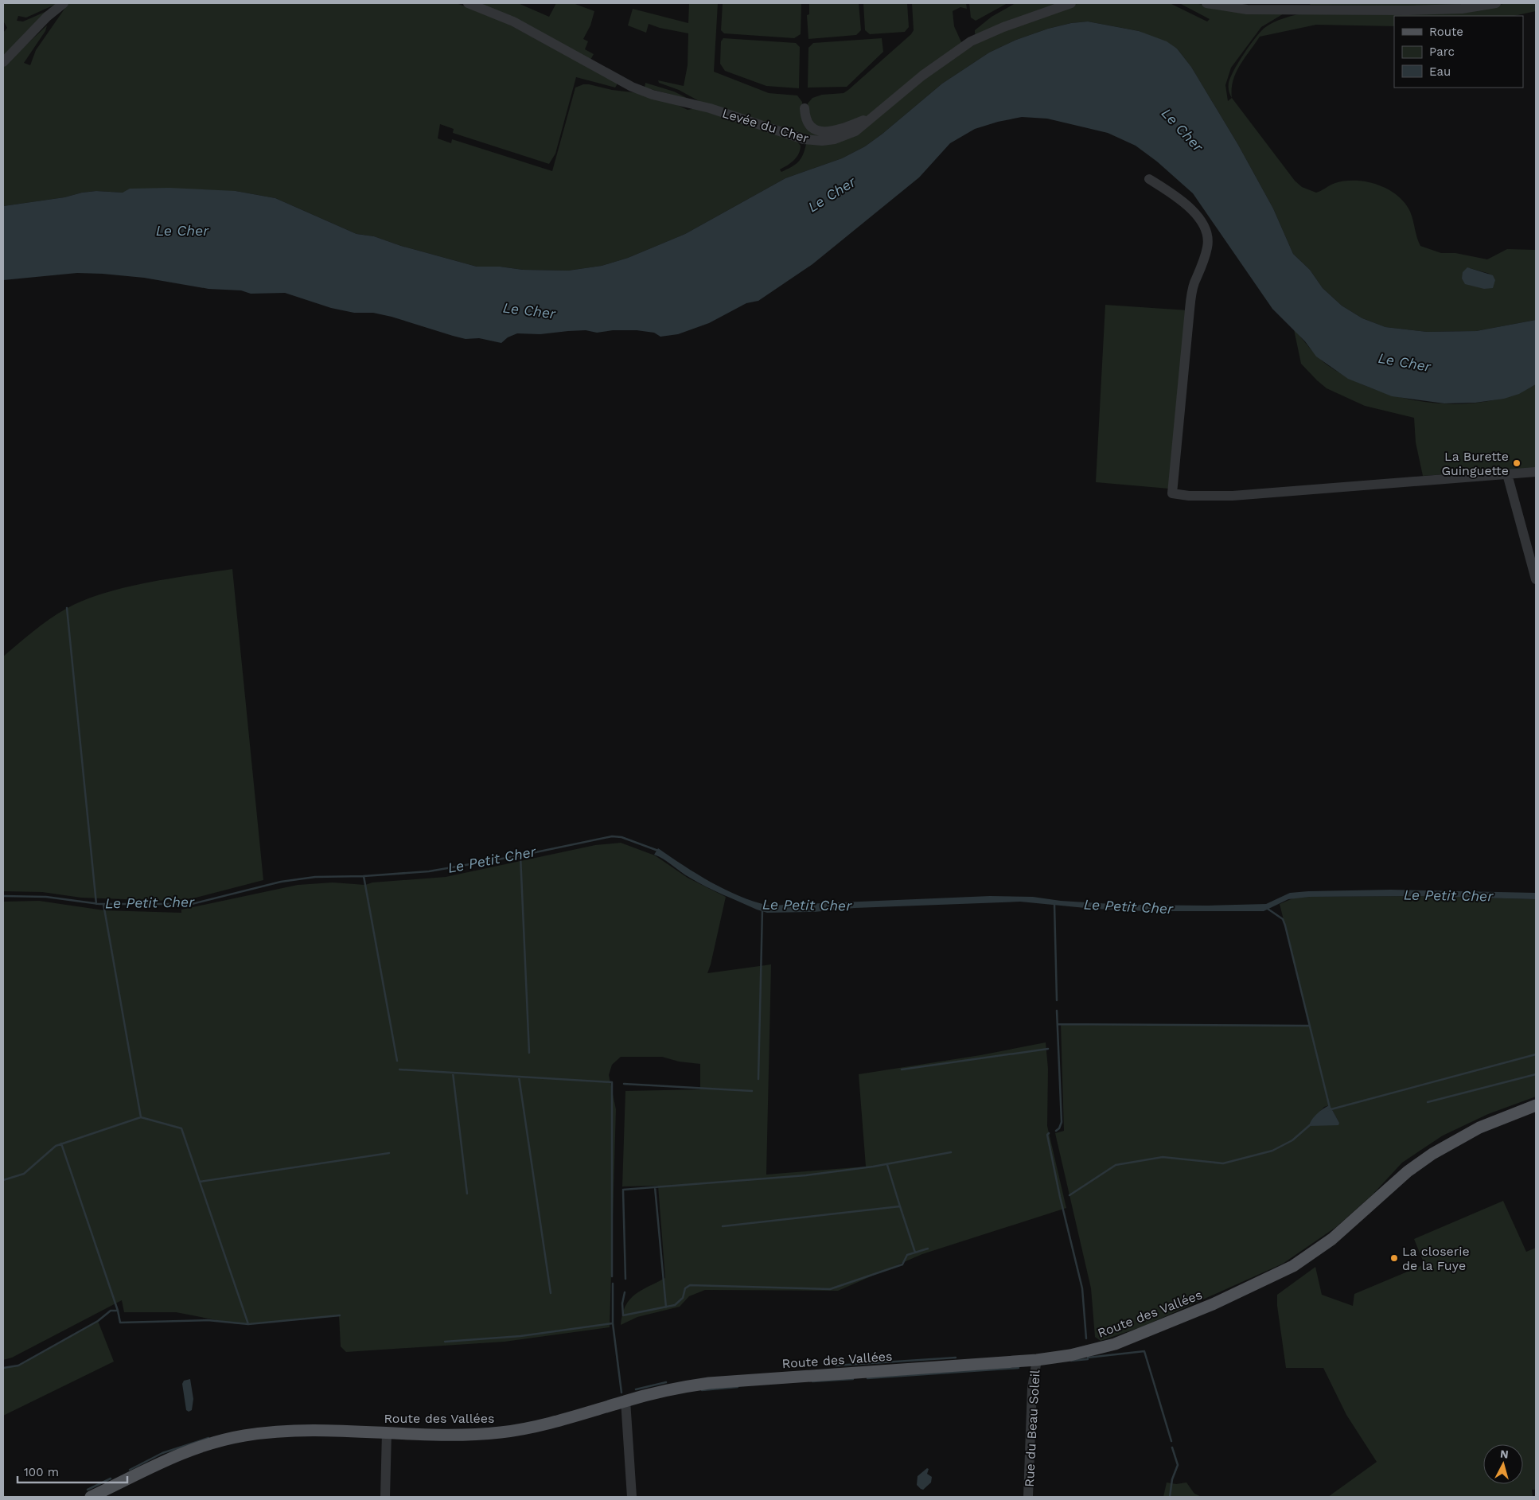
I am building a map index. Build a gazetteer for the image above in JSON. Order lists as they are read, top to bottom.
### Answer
{
  "streets": {
    "main road": ["Route des Vallées"],
    "street": ["Levée du Cher", "Rue du Beau Soleil"]
  },
  "crossings": [
    ["Route des Vallées", "Rue du Beau Soleil"]
  ],
  "water": ["Le Cher", "Le Petit Cher"],
  "places": ["La Burette Guinguette", "La closerie de la Fuye"],
  "legend": ["Route", "Parc", "Eau"],
  "scale_bar": "100 m",
  "north": "top"
}
